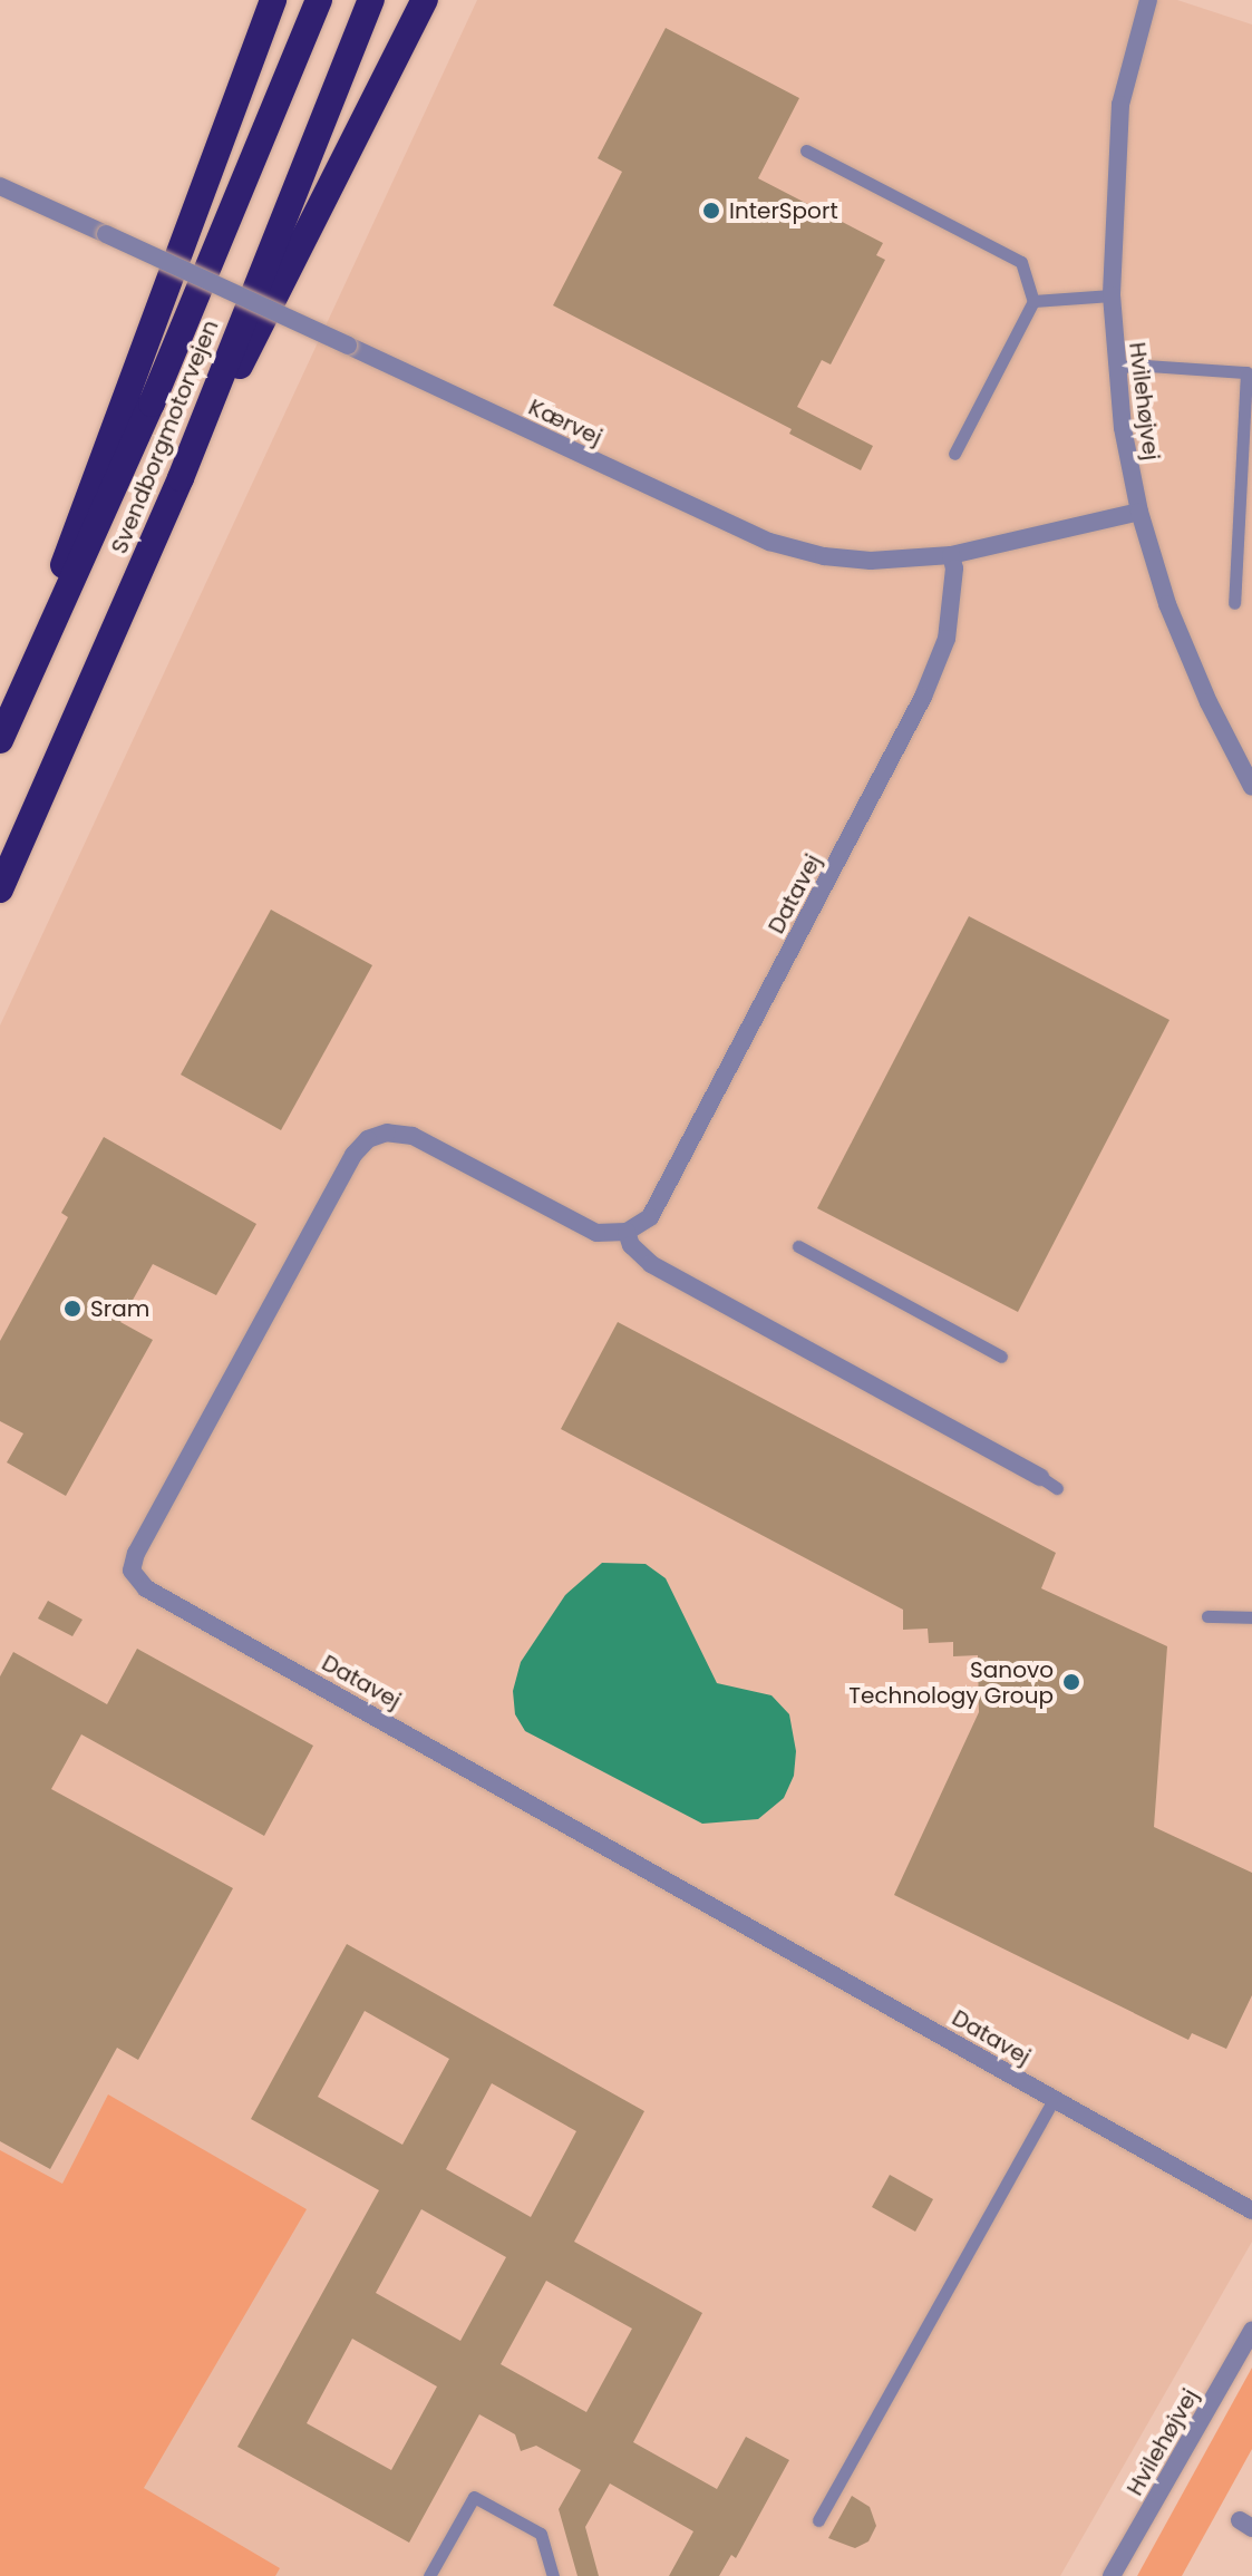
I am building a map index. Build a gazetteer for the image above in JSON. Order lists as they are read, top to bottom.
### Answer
{
  "streets": {
    "highway": ["Svendborgmotorvejen"],
    "street": ["Hvilehøjvej", "Kærvej", "Datavej"]
  },
  "crossings": [
    ["Hvilehøjvej", "Kærvej"],
    ["Kærvej", "Datavej"]
  ],
  "places": ["InterSport", "Sram", "Sanovo Technology Group"]
}
